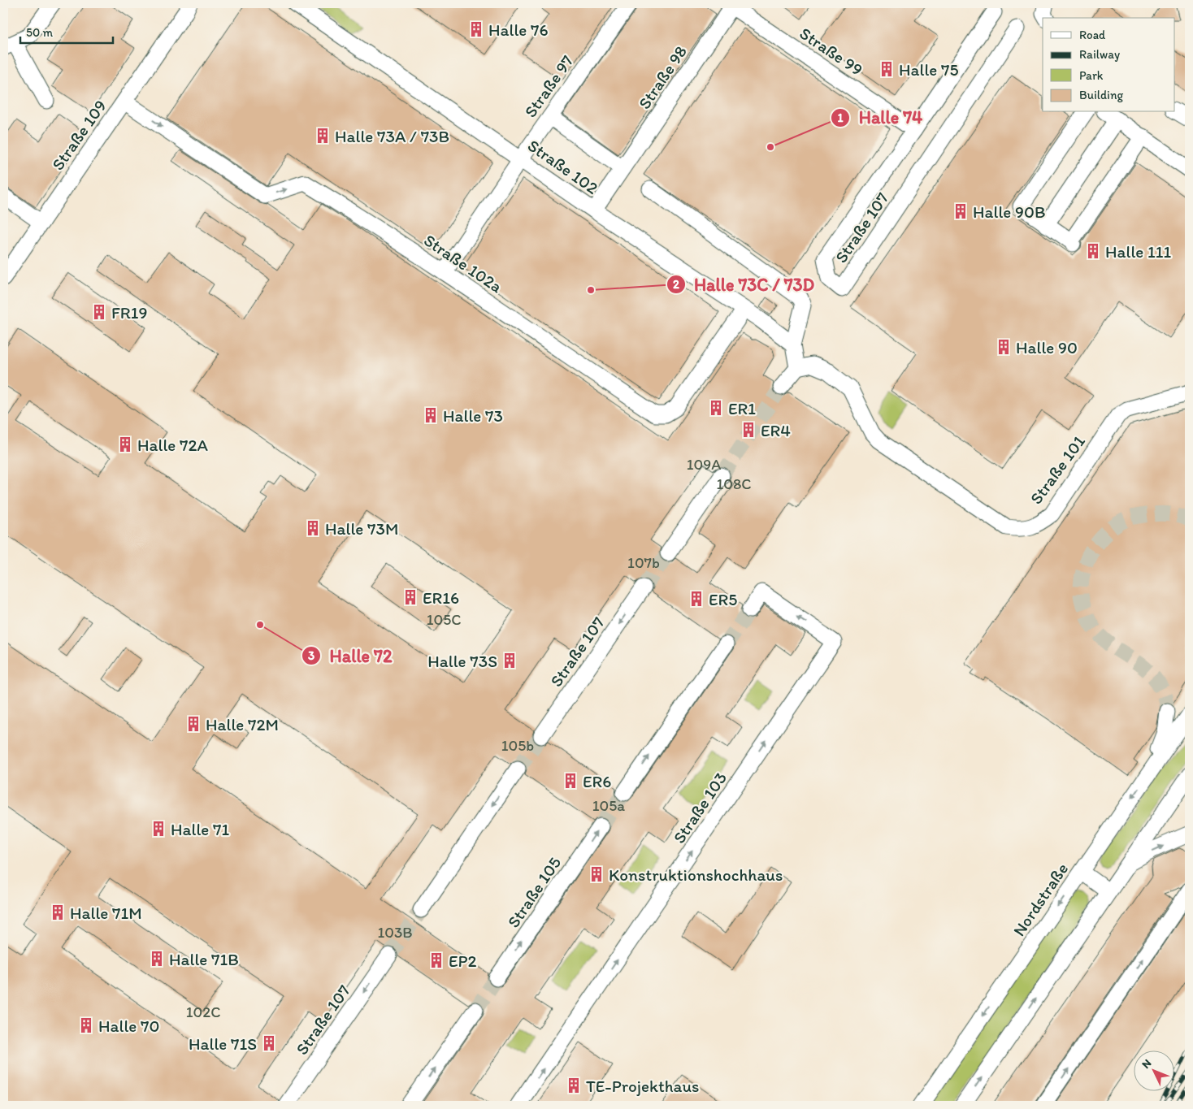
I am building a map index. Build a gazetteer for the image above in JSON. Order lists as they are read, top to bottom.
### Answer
{
  "streets": {
    "street": [
      "Straße 99",
      "Straße 98",
      "Straße 97",
      "Straße 109",
      "Straße 102",
      "Straße 107",
      "Straße 102a",
      "Straße 101",
      "Straße 103",
      "Straße 105",
      "Nordstraße"
    ]
  },
  "crossings": [
    ["Straße 99", "Straße 98"],
    ["Straße 99", "Straße 107"],
    ["Straße 98", "Straße 102"],
    ["Straße 97", "Straße 102"],
    ["Straße 97", "Straße 102a"],
    ["Straße 109", "Straße 102a"],
    ["Straße 102", "Straße 102a"]
  ],
  "one_way": ["Straße 102a"],
  "places": {
    "building": [
      "Halle 76",
      "Halle 75",
      "Halle 73A / 73B",
      "Halle 90B",
      "Halle 111",
      "FR19",
      "Halle 90",
      "ER1",
      "Halle 73",
      "ER4",
      "Halle 72A",
      "Halle 73M",
      "ER16",
      "ER5",
      "Halle 73S",
      "Halle 72M",
      "ER6",
      "Halle 71",
      "Konstruktionshochhaus",
      "Halle 71M",
      "Halle 71B",
      "EP2",
      "Halle 70",
      "Halle 71S",
      "TE-Projekthaus"
    ],
    "other": ["Halle 74", "Halle 73C / 73D", "Halle 72"]
  },
  "house_numbers": [
    "109A",
    "108C",
    "107b",
    "105C",
    "105b",
    "105a",
    "103B",
    "102C"
  ],
  "legend": [
    "Road",
    "Railway",
    "Park",
    "Building"
  ],
  "scale_bar": "50 m",
  "north": "top left"
}
